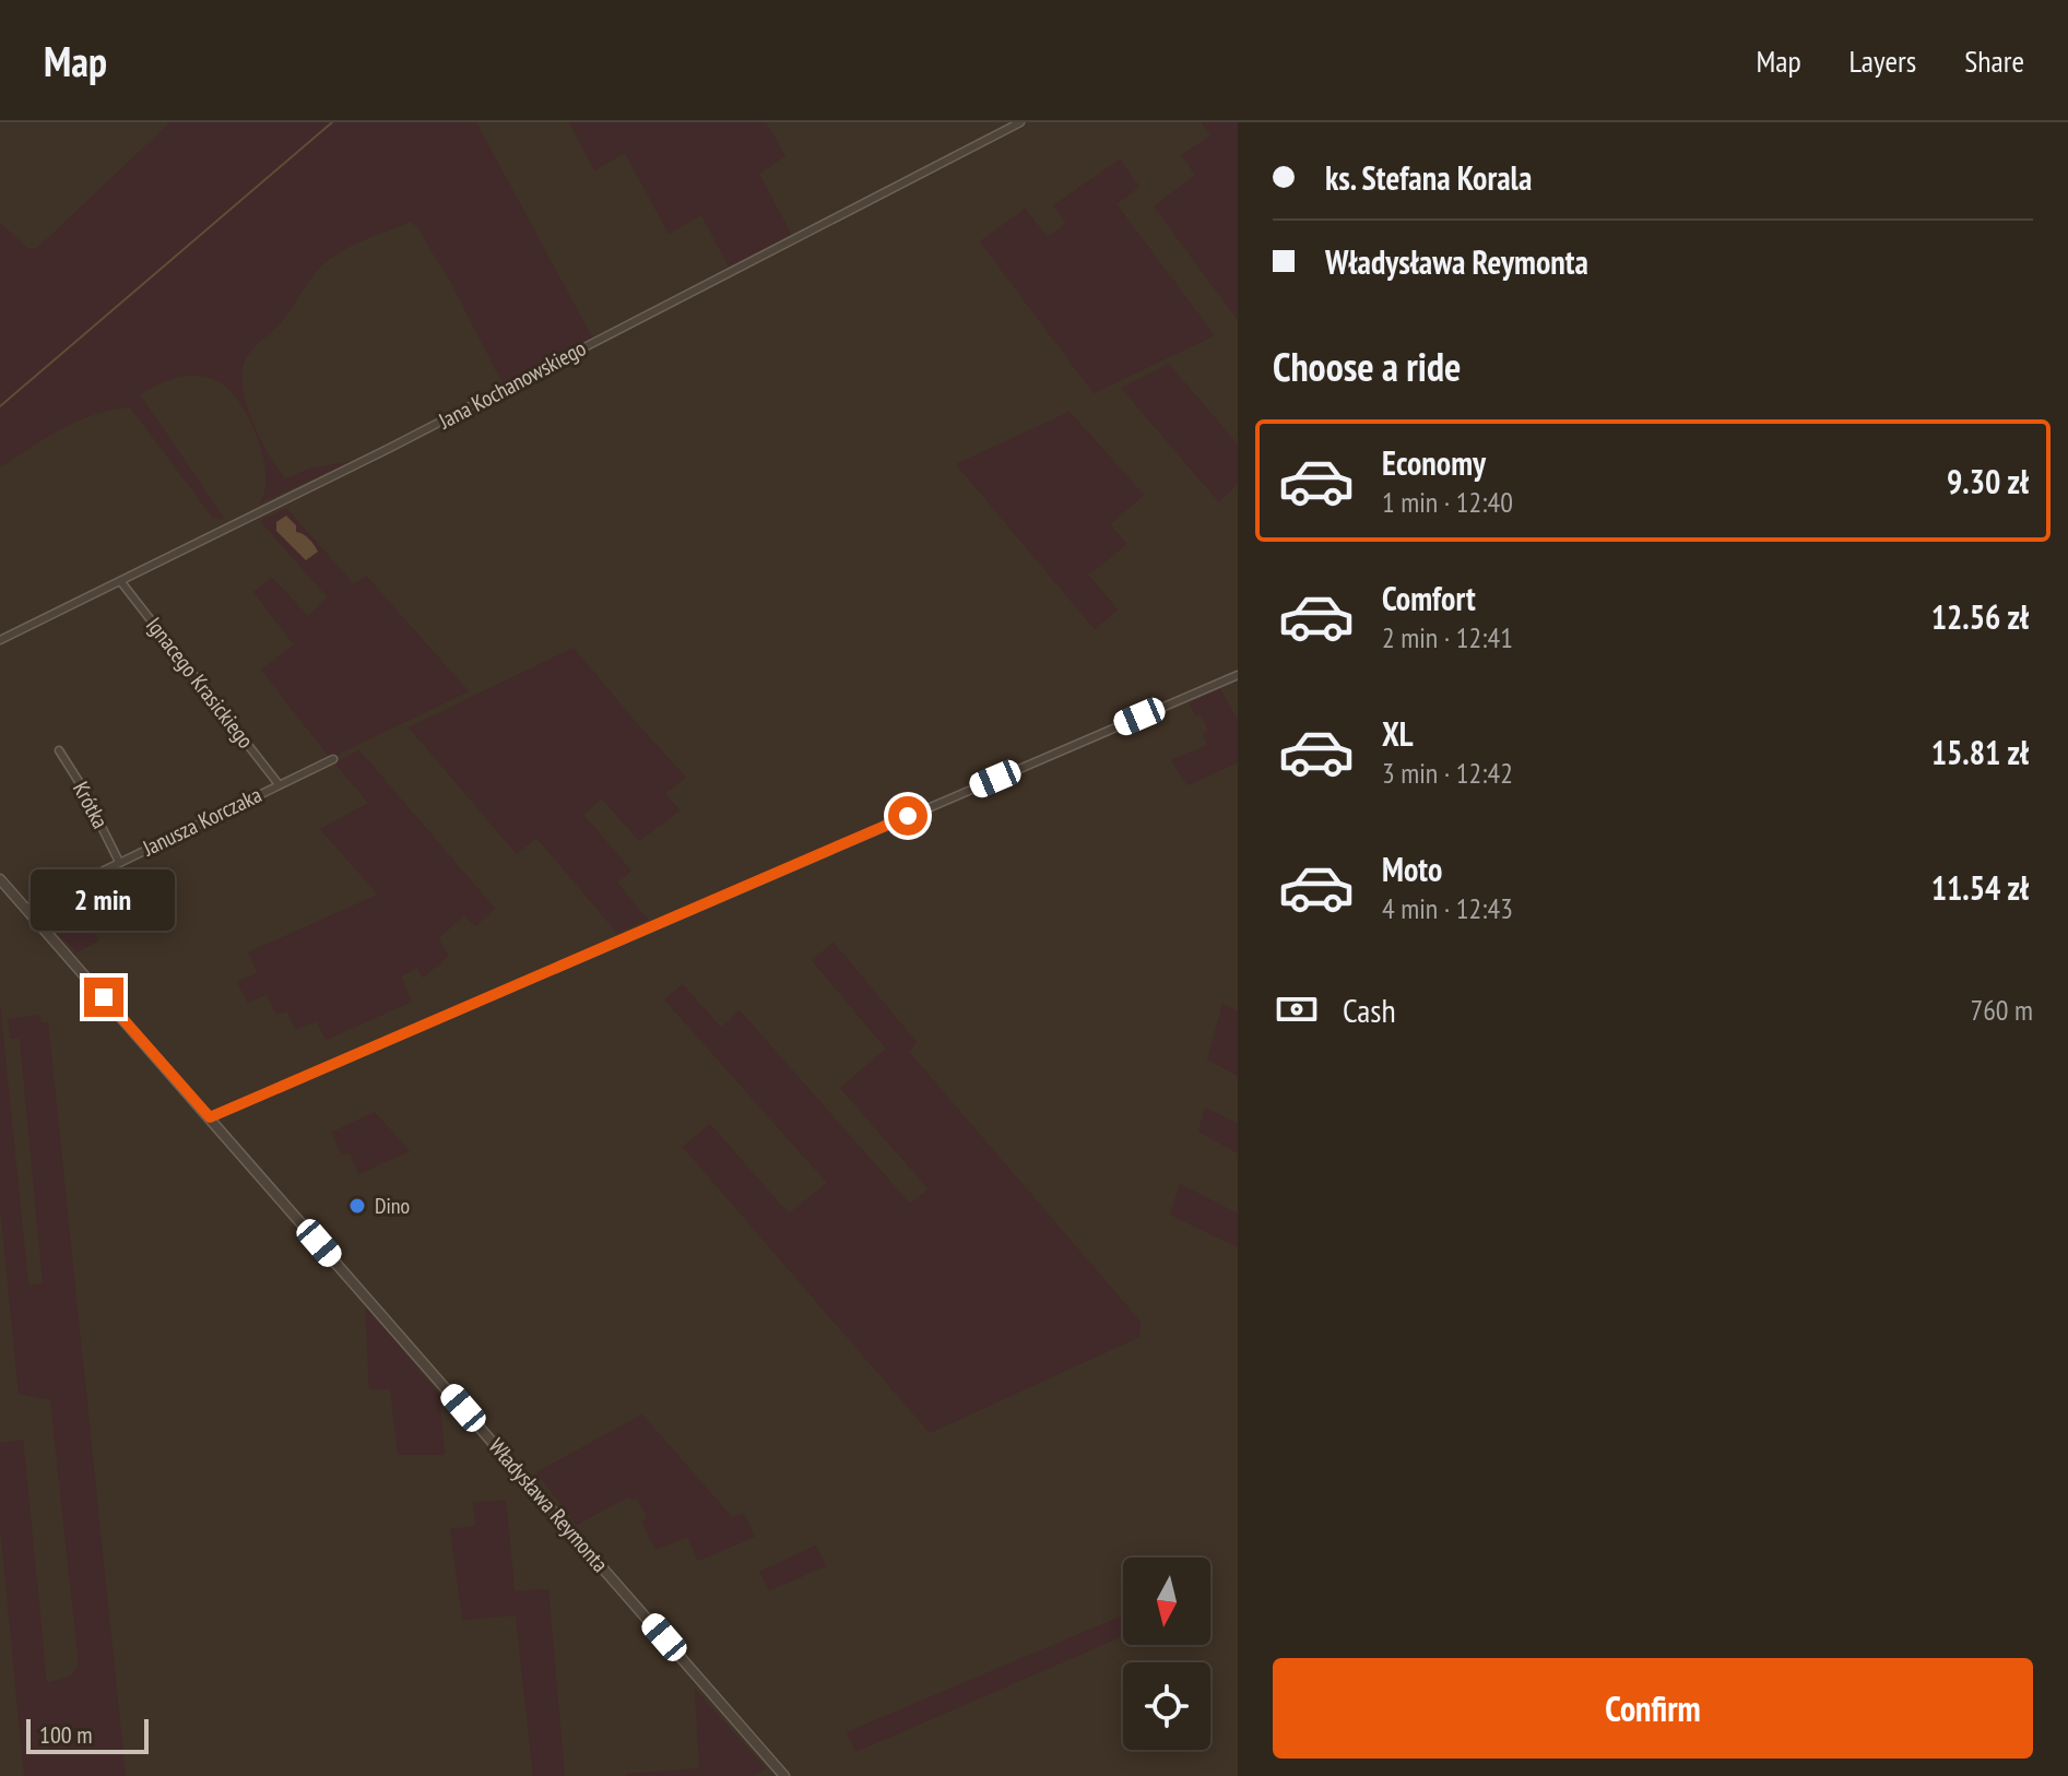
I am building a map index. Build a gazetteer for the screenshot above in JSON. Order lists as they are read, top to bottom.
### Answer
{
  "streets": {
    "street": [
      "Jana Kochanowskiego",
      "Ignacego Krasickiego",
      "Krótka",
      "Janusza Korczaka",
      "Władysława Reymonta"
    ]
  },
  "crossings": [
    ["Jana Kochanowskiego", "Ignacego Krasickiego"],
    ["Ignacego Krasickiego", "Janusza Korczaka"],
    ["Krótka", "Janusza Korczaka"],
    ["Janusza Korczaka", "Władysława Reymonta"]
  ],
  "places": ["Dino"],
  "scale_bar": "100 m",
  "north": "bottom",
  "page": {
    "header": "Map",
    "nav": ["Map", "Layers", "Share"],
    "banner": ["ks. Stefana Korala", "Władysława Reymonta"],
    "heading": "Choose a ride",
    "list": [
      {
        "name": "Economy",
        "note": "1 min · 12:40",
        "value": "9.30 zł"
      },
      {
        "name": "Comfort",
        "note": "2 min · 12:41",
        "value": "12.56 zł"
      },
      {
        "name": "XL",
        "note": "3 min · 12:42",
        "value": "15.81 zł"
      },
      {
        "name": "Moto",
        "note": "4 min · 12:43",
        "value": "11.54 zł"
      }
    ],
    "bubble": "2 min",
    "pay": ["Cash", "760 m"],
    "buttons": "Confirm",
    "scale": "100 m"
  }
}
